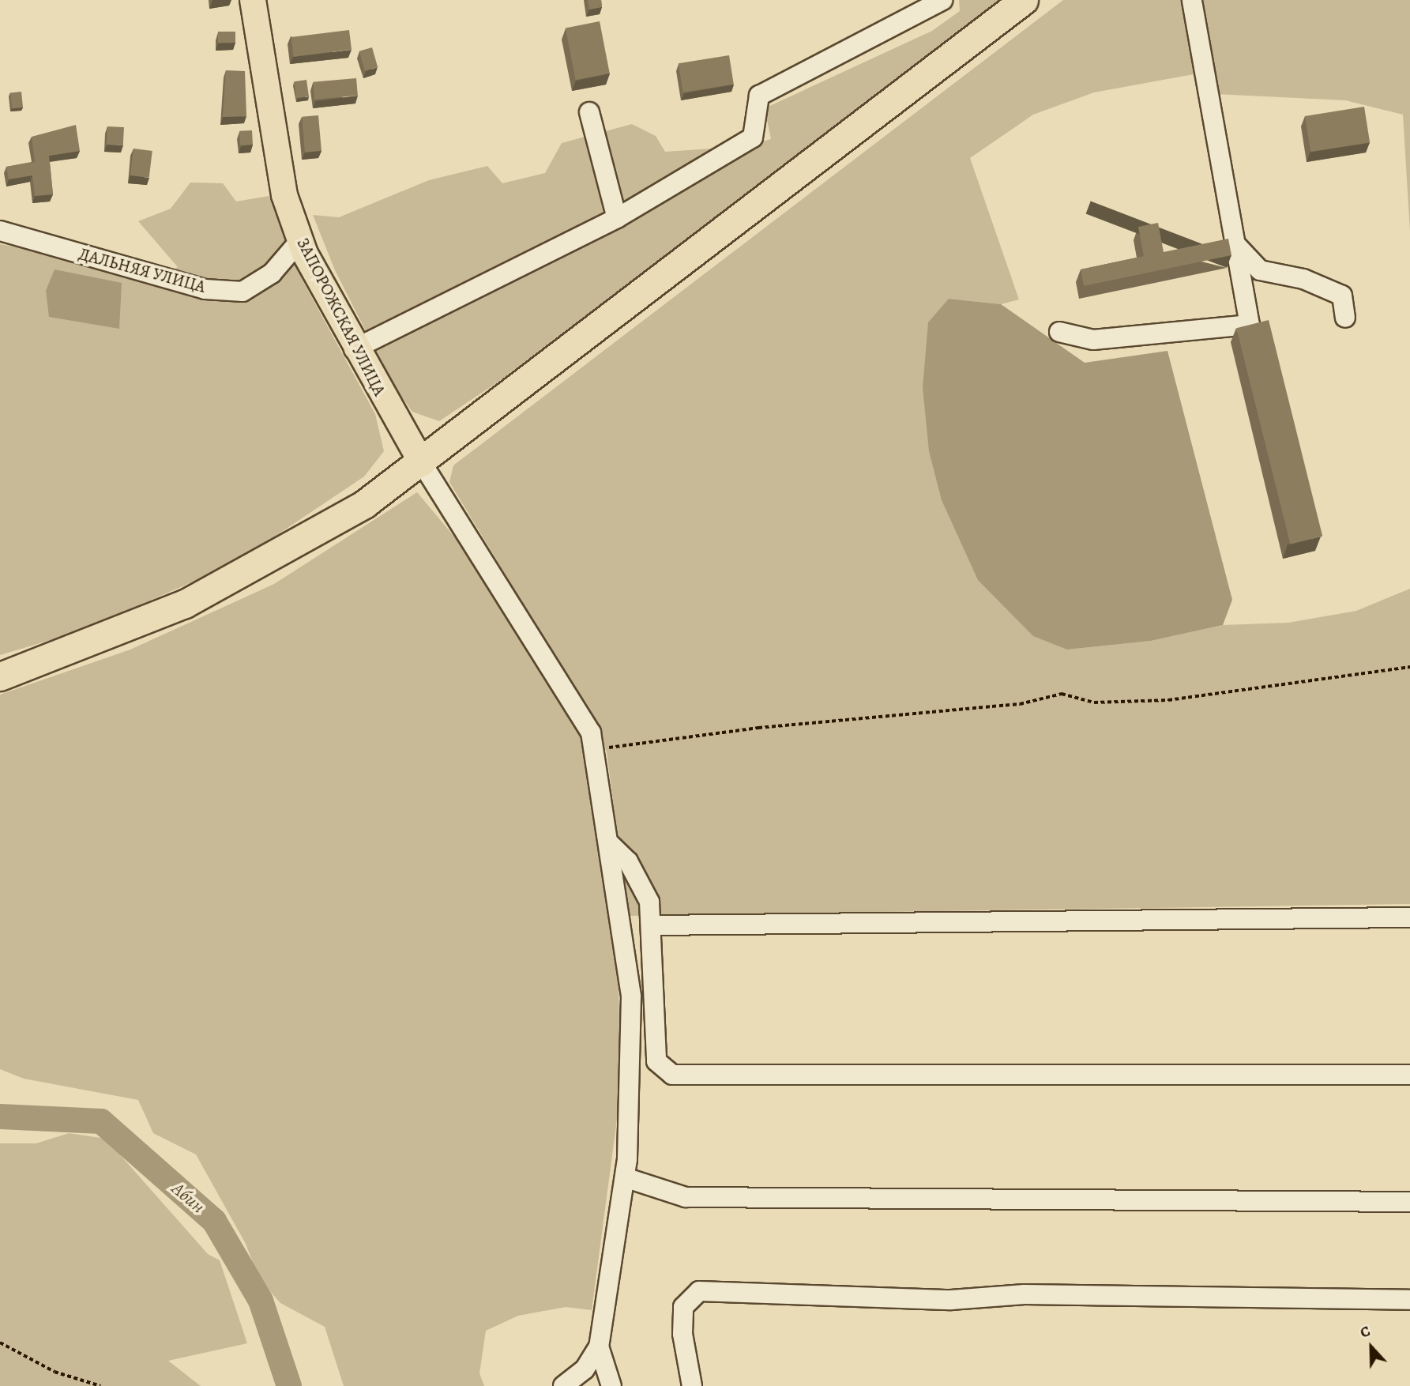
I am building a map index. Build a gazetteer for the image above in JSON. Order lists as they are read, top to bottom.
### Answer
{
  "streets": {
    "main road": ["ЗАПОРОЖСКАЯ УЛИЦА"],
    "street": ["ДАЛЬНЯЯ УЛИЦА"]
  },
  "crossings": [
    ["ДАЛЬНЯЯ УЛИЦА", "ЗАПОРОЖСКАЯ УЛИЦА"]
  ],
  "water": ["Абин"],
  "north": "top"
}
